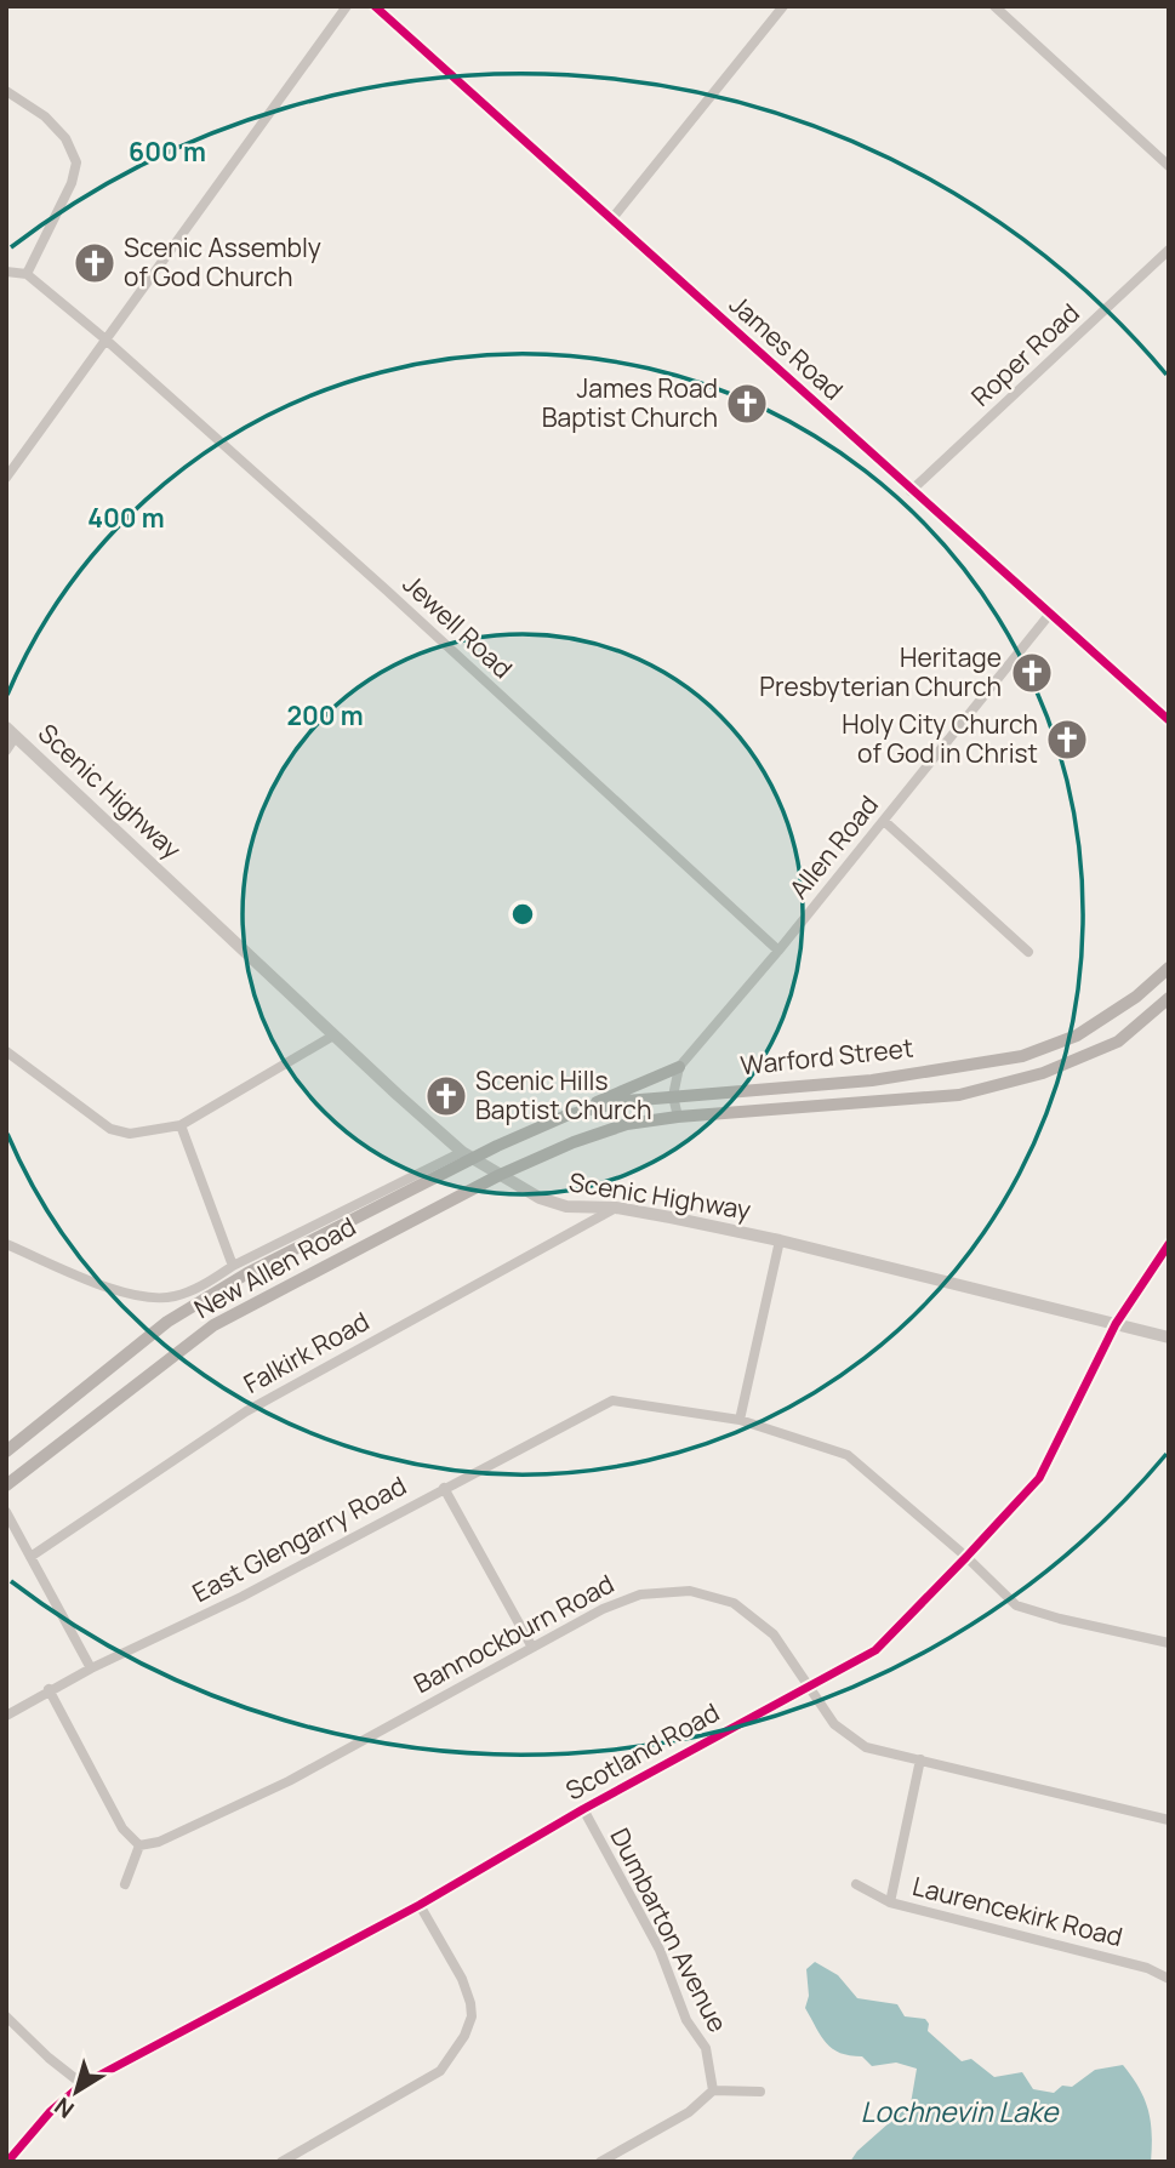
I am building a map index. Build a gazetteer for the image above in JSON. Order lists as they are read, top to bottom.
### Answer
{
  "streets": {
    "main road": ["James Road", "Warford Street", "New Allen Road"],
    "street": [
      "Roper Road",
      "Jewell Road",
      "Scenic Highway",
      "Allen Road",
      "Falkirk Road",
      "East Glengarry Road",
      "Bannockburn Road",
      "Scotland Road",
      "Laurencekirk Road",
      "Dumbarton Avenue"
    ]
  },
  "crossings": [
    ["James Road", "Roper Road"],
    ["James Road", "Allen Road"],
    ["Jewell Road", "Allen Road"],
    ["Scenic Highway", "Warford Street"],
    ["Scenic Highway", "New Allen Road"],
    ["Scenic Highway", "Falkirk Road"],
    ["Scenic Highway", "Scotland Road"],
    ["Allen Road", "Warford Street"],
    ["Warford Street", "New Allen Road"],
    ["Bannockburn Road", "Scotland Road"],
    ["Scotland Road", "Dumbarton Avenue"]
  ],
  "water": ["Lochnevin Lake"],
  "places": {
    "church": [
      "Scenic Assembly of God Church",
      "James Road Baptist Church",
      "Heritage Presbyterian Church",
      "Holy City Church of God in Christ",
      "Scenic Hills Baptist Church"
    ]
  },
  "north": "bottom left",
  "rings": ["600 m", "400 m", "200 m"]
}
